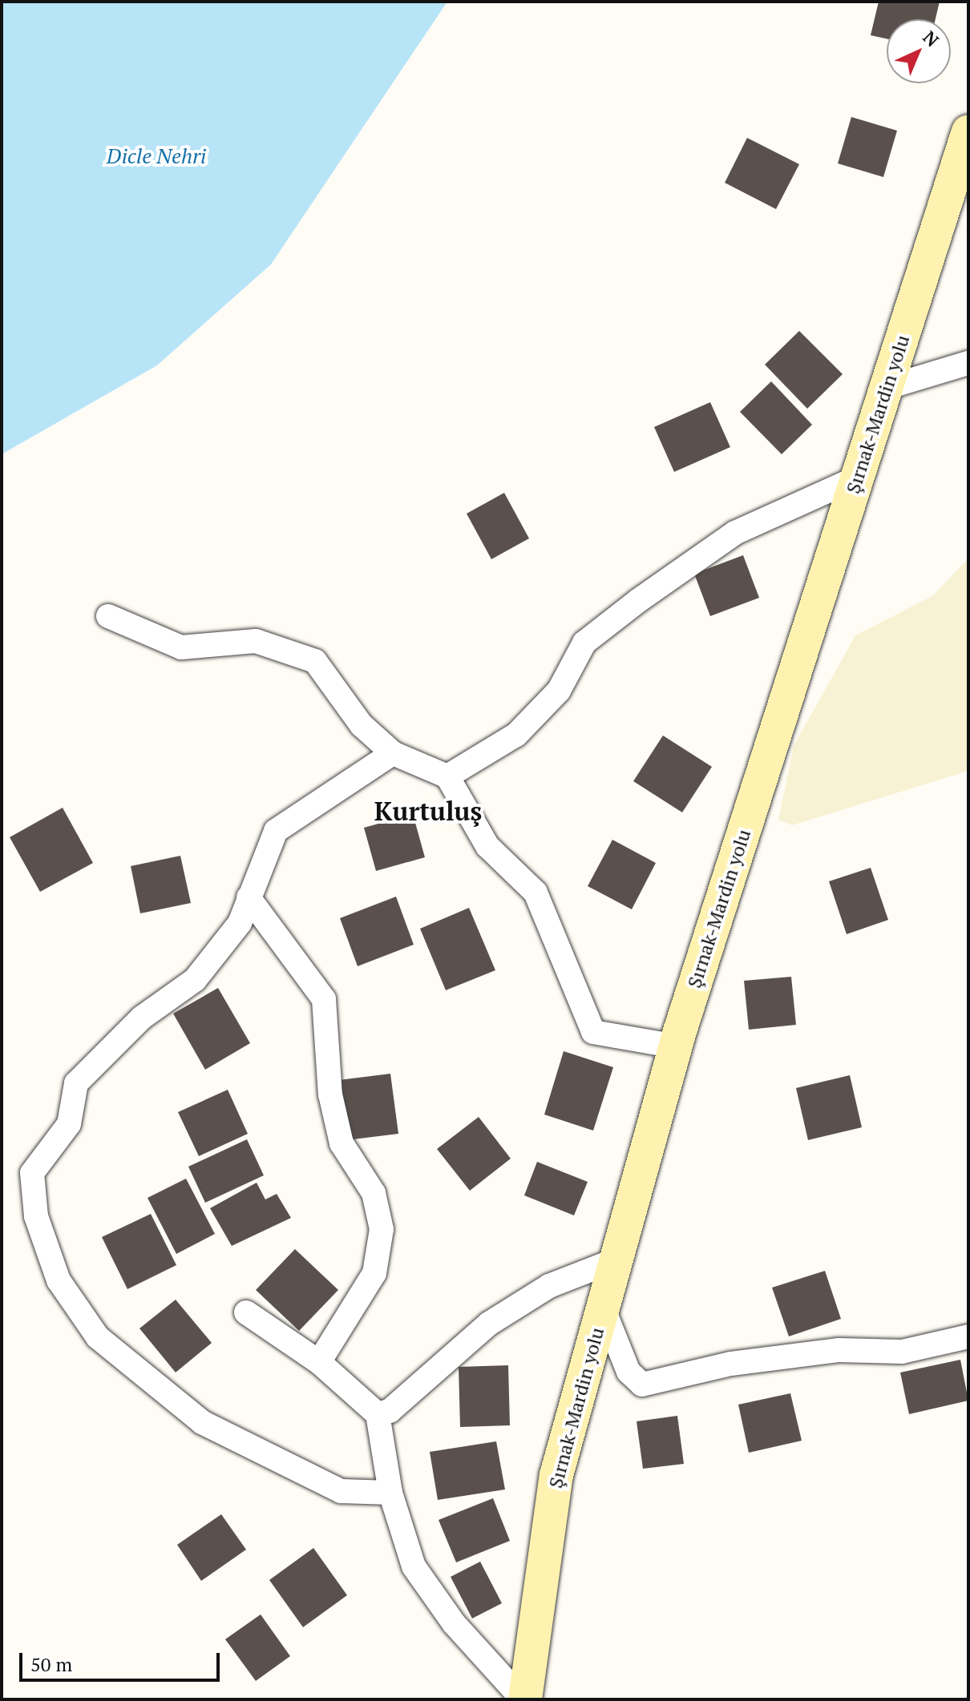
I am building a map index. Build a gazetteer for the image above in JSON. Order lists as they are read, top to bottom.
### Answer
{
  "streets": {
    "main road": ["Şırnak-Mardin yolu"]
  },
  "districts": ["Kurtuluş"],
  "water": ["Dicle Nehri"],
  "scale_bar": "50 m",
  "north": "top right"
}
